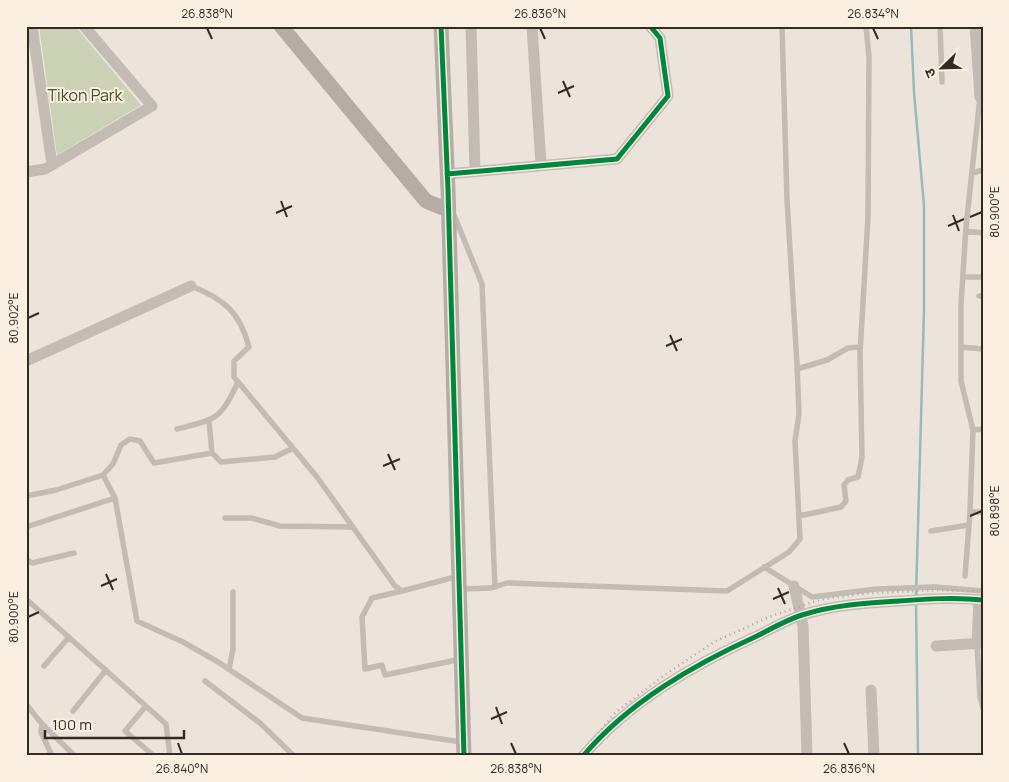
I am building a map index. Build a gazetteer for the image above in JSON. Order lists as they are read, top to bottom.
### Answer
{
  "parks": ["Tikon Park"],
  "scale_bar": "100 m",
  "north": "bottom left",
  "coordinates": [
    "26.838°N",
    "26.836°N",
    "26.834°N",
    "80.900°E",
    "80.902°E",
    "80.898°E",
    "26.840°N"
  ]
}
